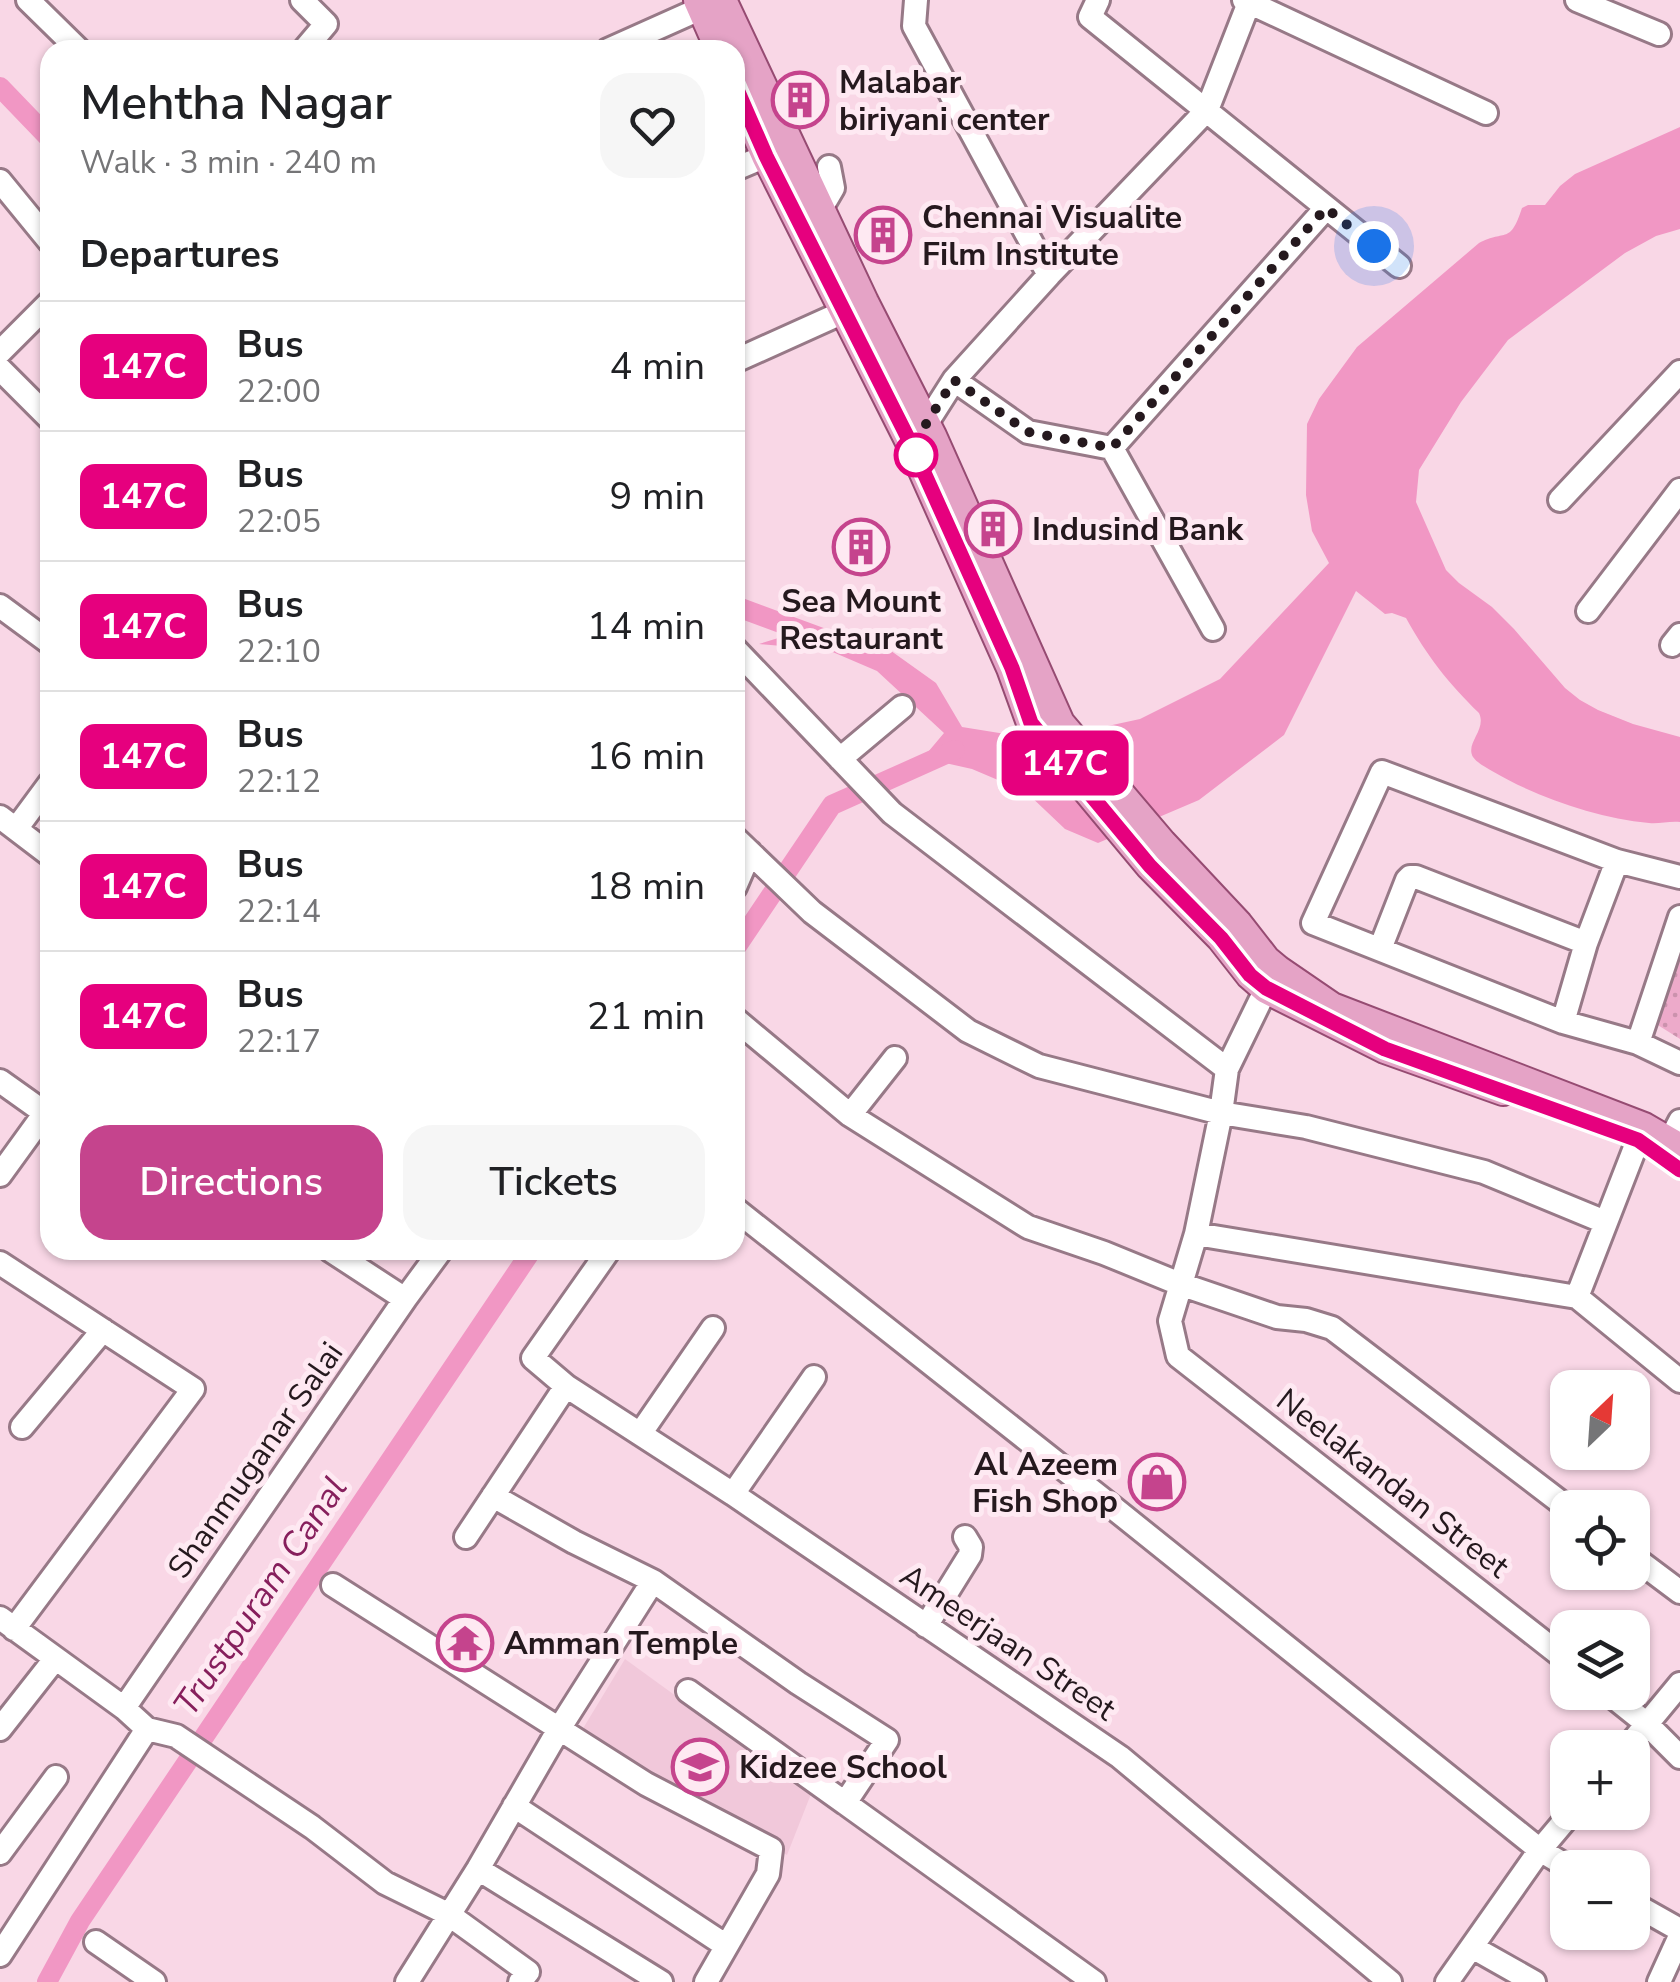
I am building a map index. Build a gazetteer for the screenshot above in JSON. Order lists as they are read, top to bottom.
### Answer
{
  "streets": {
    "street": ["Shanmuganar Salai", "Neelakandan Street", "Ameerjaan Street"]
  },
  "water": ["Trustpuram Canal"],
  "places": {
    "building": [
      "Malabar biriyani center",
      "Chennai Visualite Film Institute",
      "Indusind Bank",
      "Sea Mount Restaurant"
    ],
    "shop": ["Al Azeem Fish Shop"],
    "temple": ["Amman Temple"],
    "school or university": ["Kidzee School"]
  },
  "lines": ["bus line 147C"],
  "north": "top right",
  "page": {
    "on_map": "147C",
    "heading": [
      ["Mehtha Nagar", "Walk · 3 min · 240 m"],
      "Departures"
    ],
    "list": [
      {
        "mark": "147C",
        "name": "Bus",
        "note": "22:00",
        "value": "4 min"
      },
      {
        "mark": "147C",
        "name": "Bus",
        "note": "22:05",
        "value": "9 min"
      },
      {
        "mark": "147C",
        "name": "Bus",
        "note": "22:10",
        "value": "14 min"
      },
      {
        "mark": "147C",
        "name": "Bus",
        "note": "22:12",
        "value": "16 min"
      },
      {
        "mark": "147C",
        "name": "Bus",
        "note": "22:14",
        "value": "18 min"
      },
      {
        "mark": "147C",
        "name": "Bus",
        "note": "22:17",
        "value": "21 min"
      }
    ],
    "buttons": ["Directions", "Tickets"],
    "map_buttons": ["+", "−"]
  }
}
